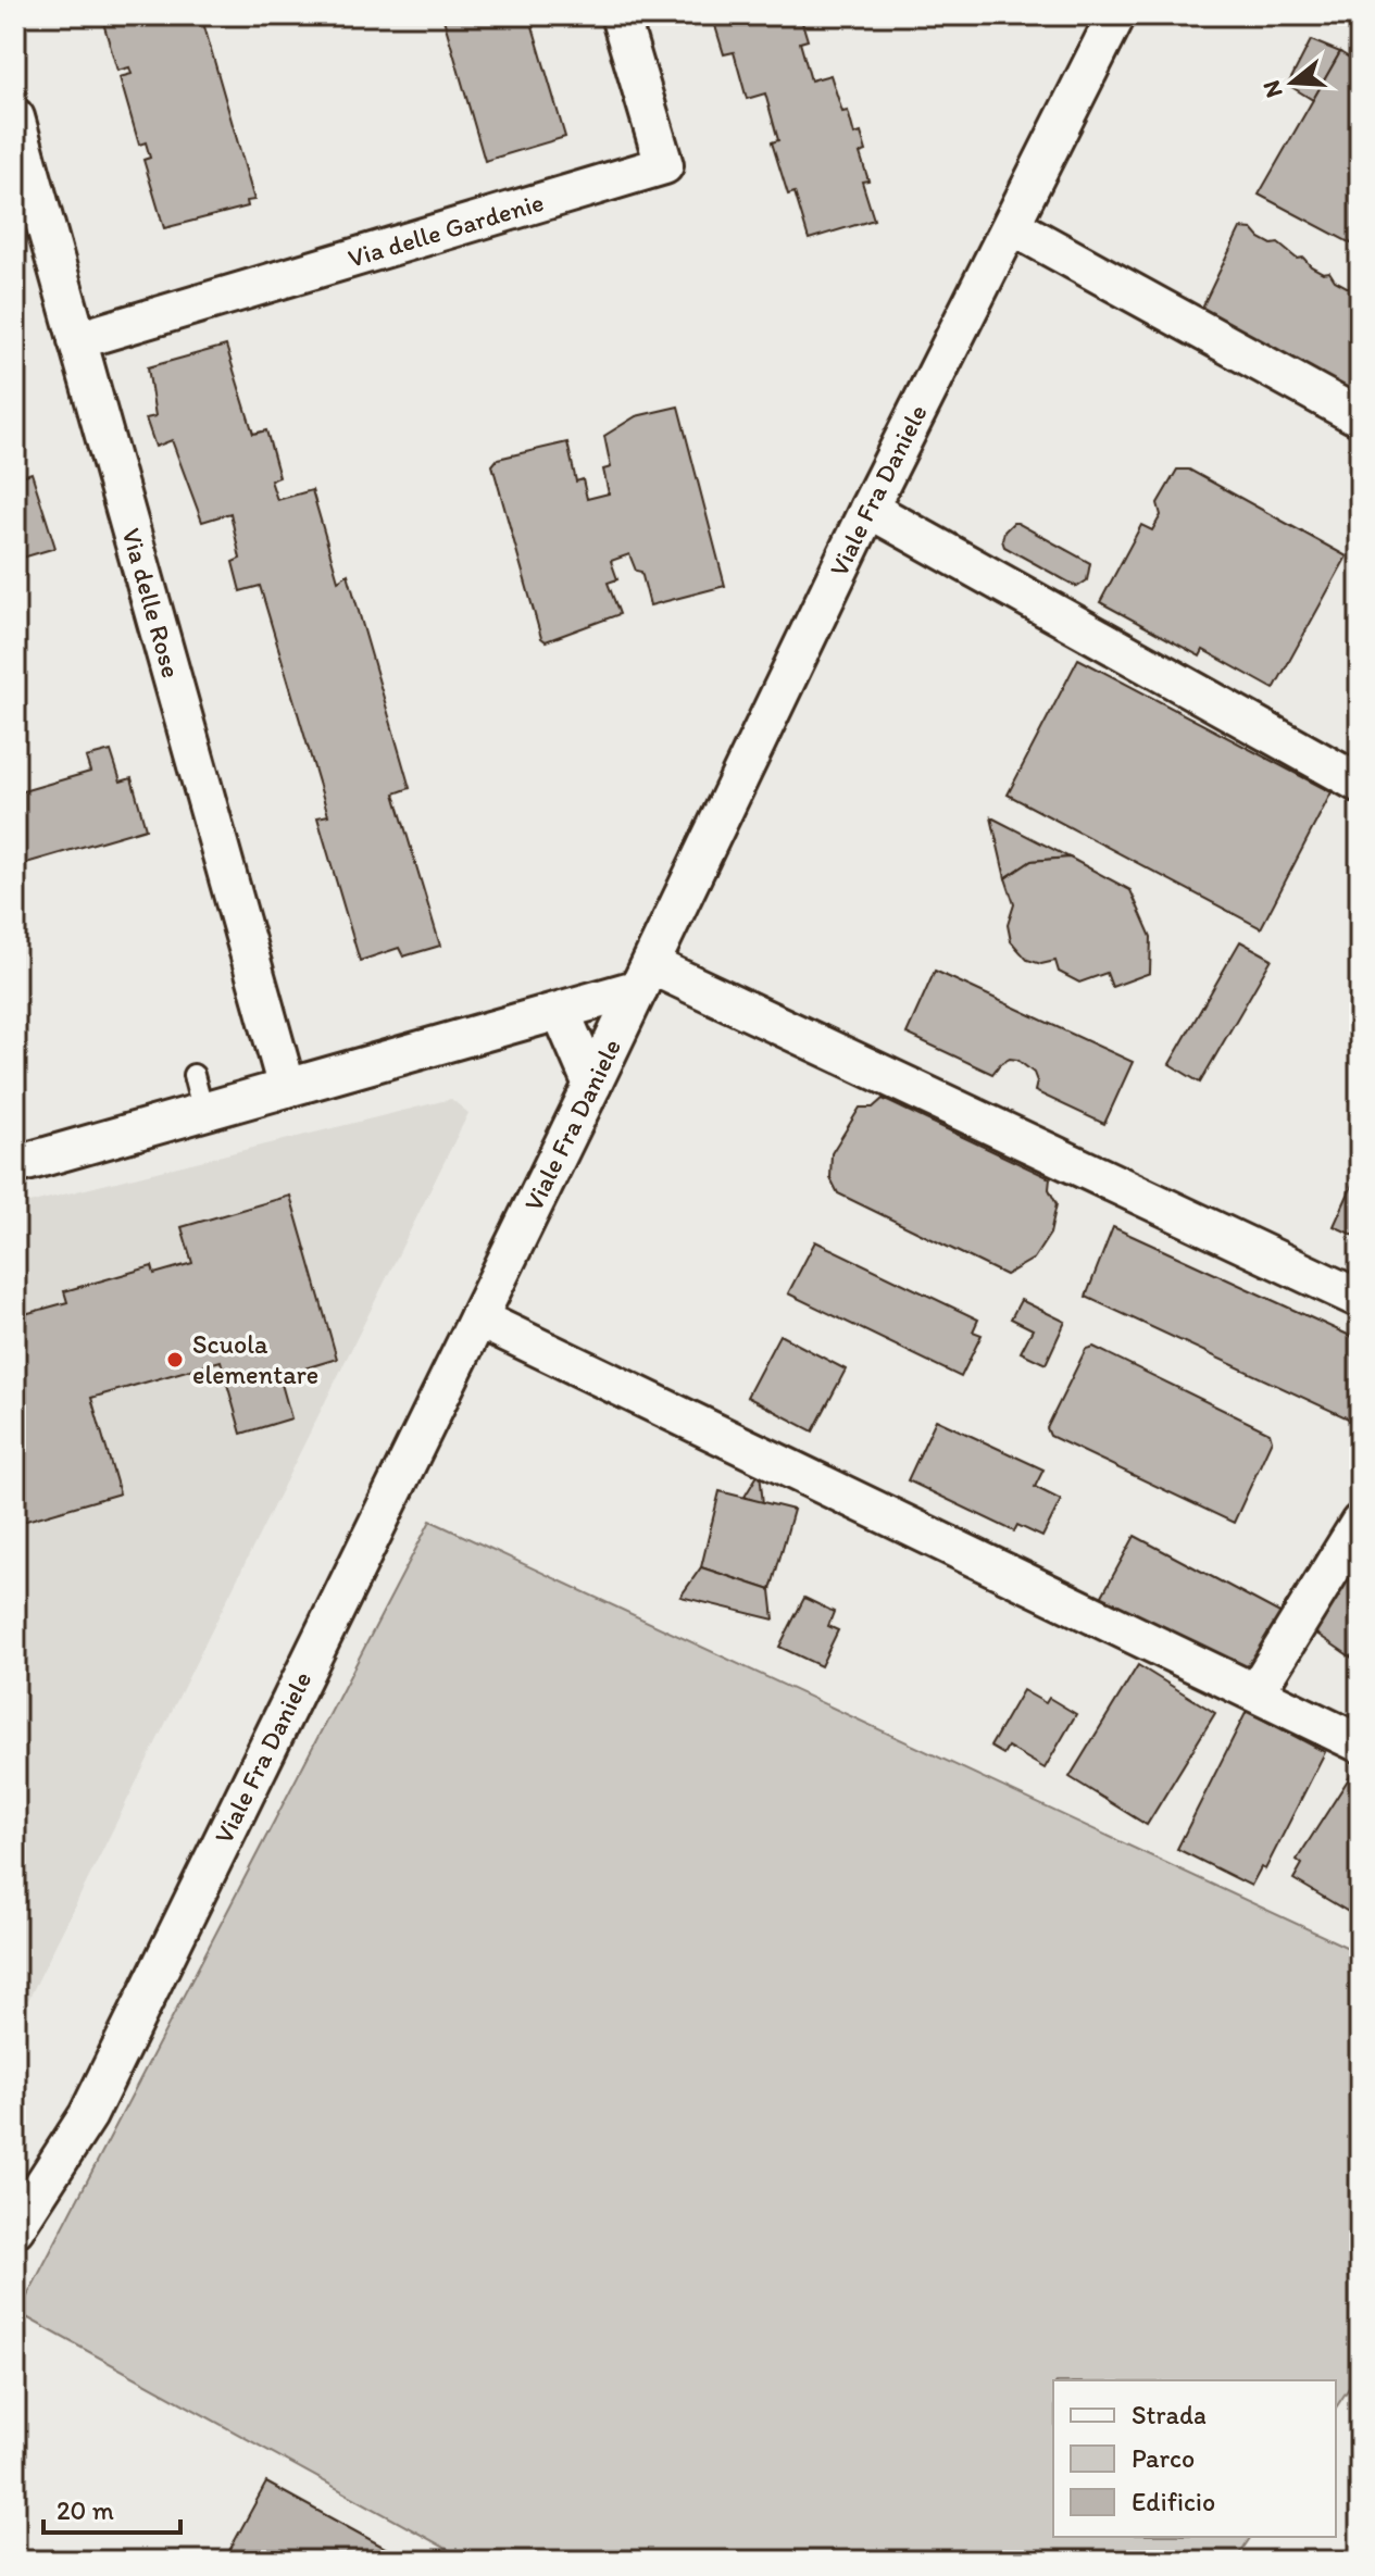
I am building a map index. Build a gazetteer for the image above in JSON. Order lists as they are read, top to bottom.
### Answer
{
  "streets": {
    "street": ["Via delle Gardenie", "Viale Fra Daniele", "Via delle Rose"]
  },
  "crossings": [
    ["Via delle Gardenie", "Via delle Rose"]
  ],
  "places": ["Scuola elementare"],
  "legend": ["Strada", "Parco", "Edificio"],
  "scale_bar": "20 m",
  "north": "left"
}
